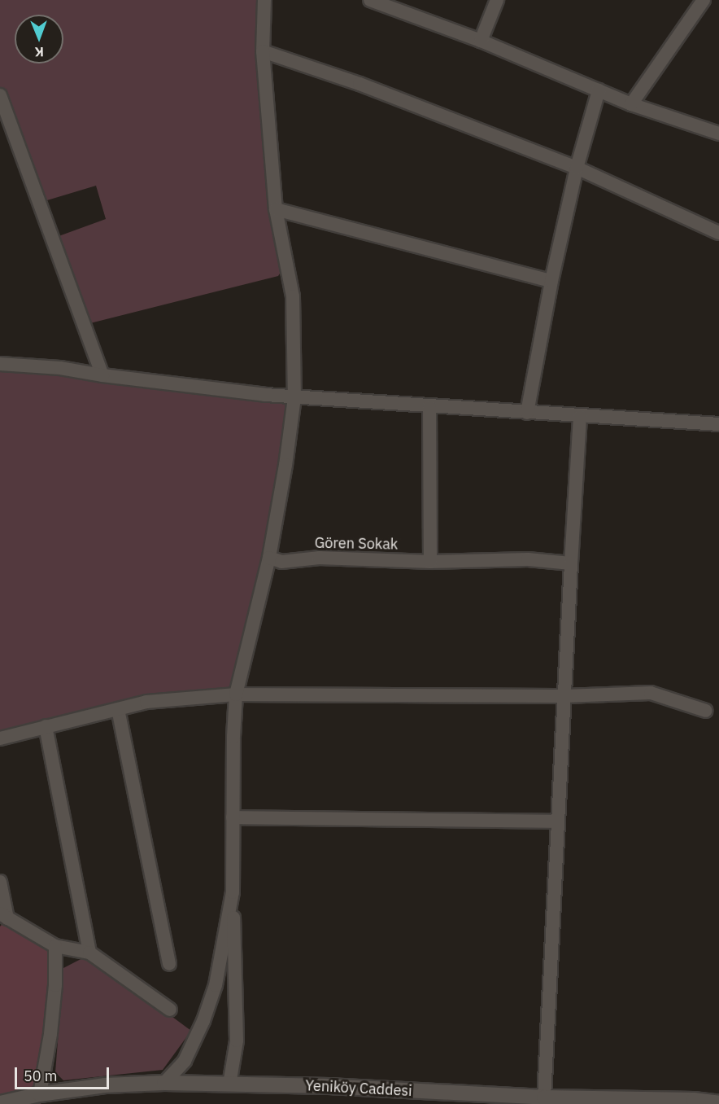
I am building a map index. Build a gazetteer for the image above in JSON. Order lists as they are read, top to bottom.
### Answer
{
  "streets": {
    "street": ["Gören Sokak", "Yeniköy Caddesi"]
  },
  "scale_bar": "50 m",
  "north": "bottom"
}
